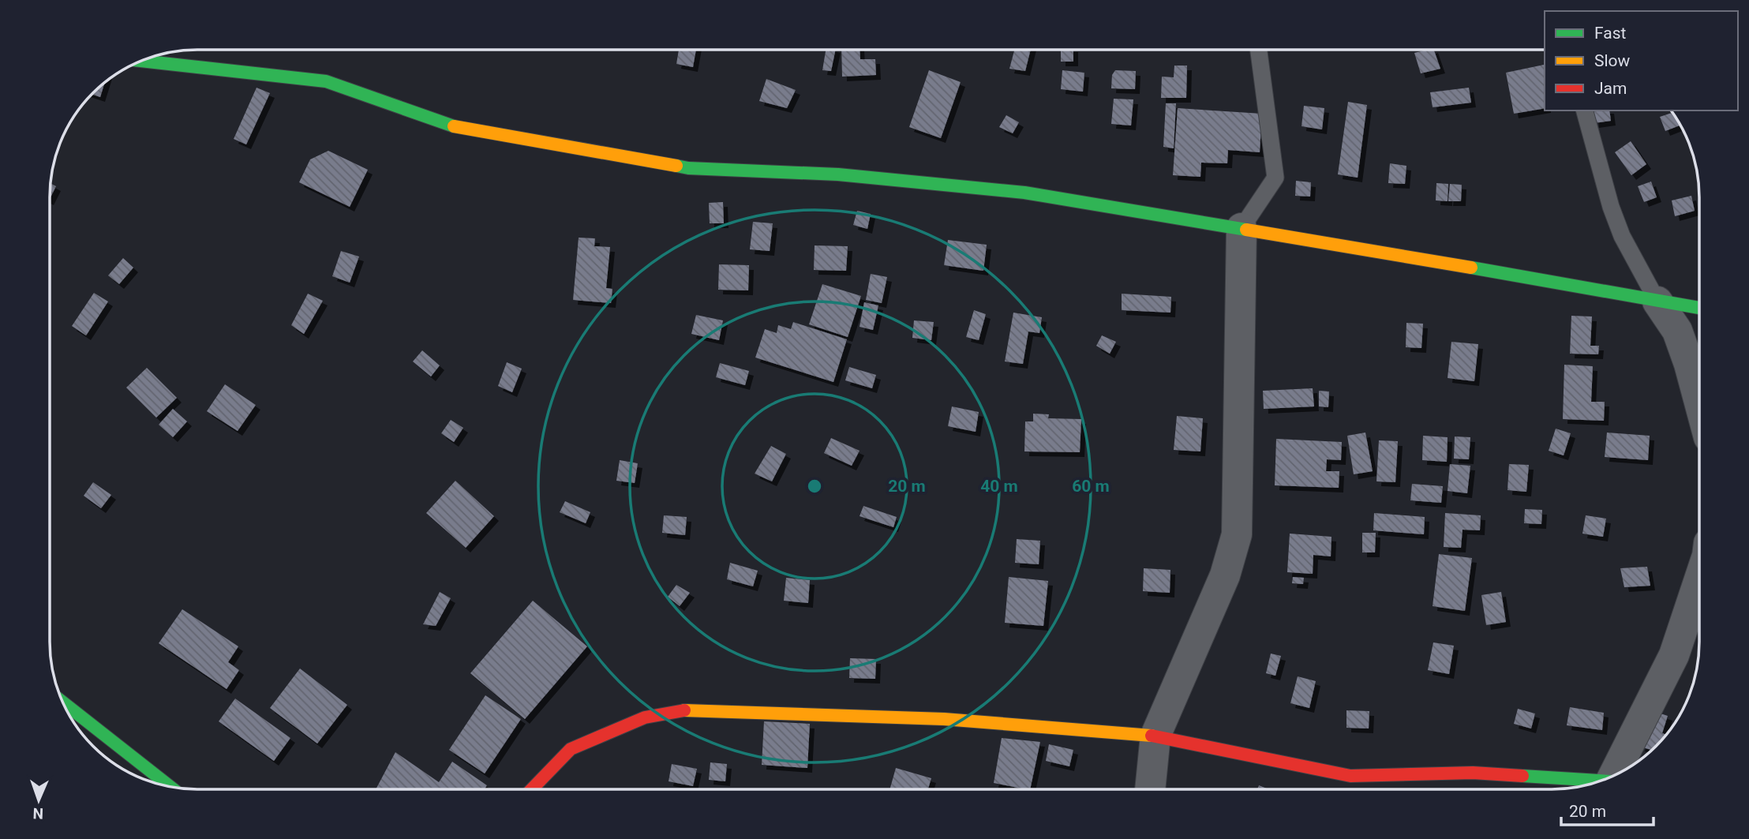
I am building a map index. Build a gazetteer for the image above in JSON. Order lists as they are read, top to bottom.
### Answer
{
  "legend": ["Fast", "Slow", "Jam"],
  "scale_bar": "20 m",
  "north": "bottom",
  "rings": ["20 m", "40 m", "60 m"]
}
